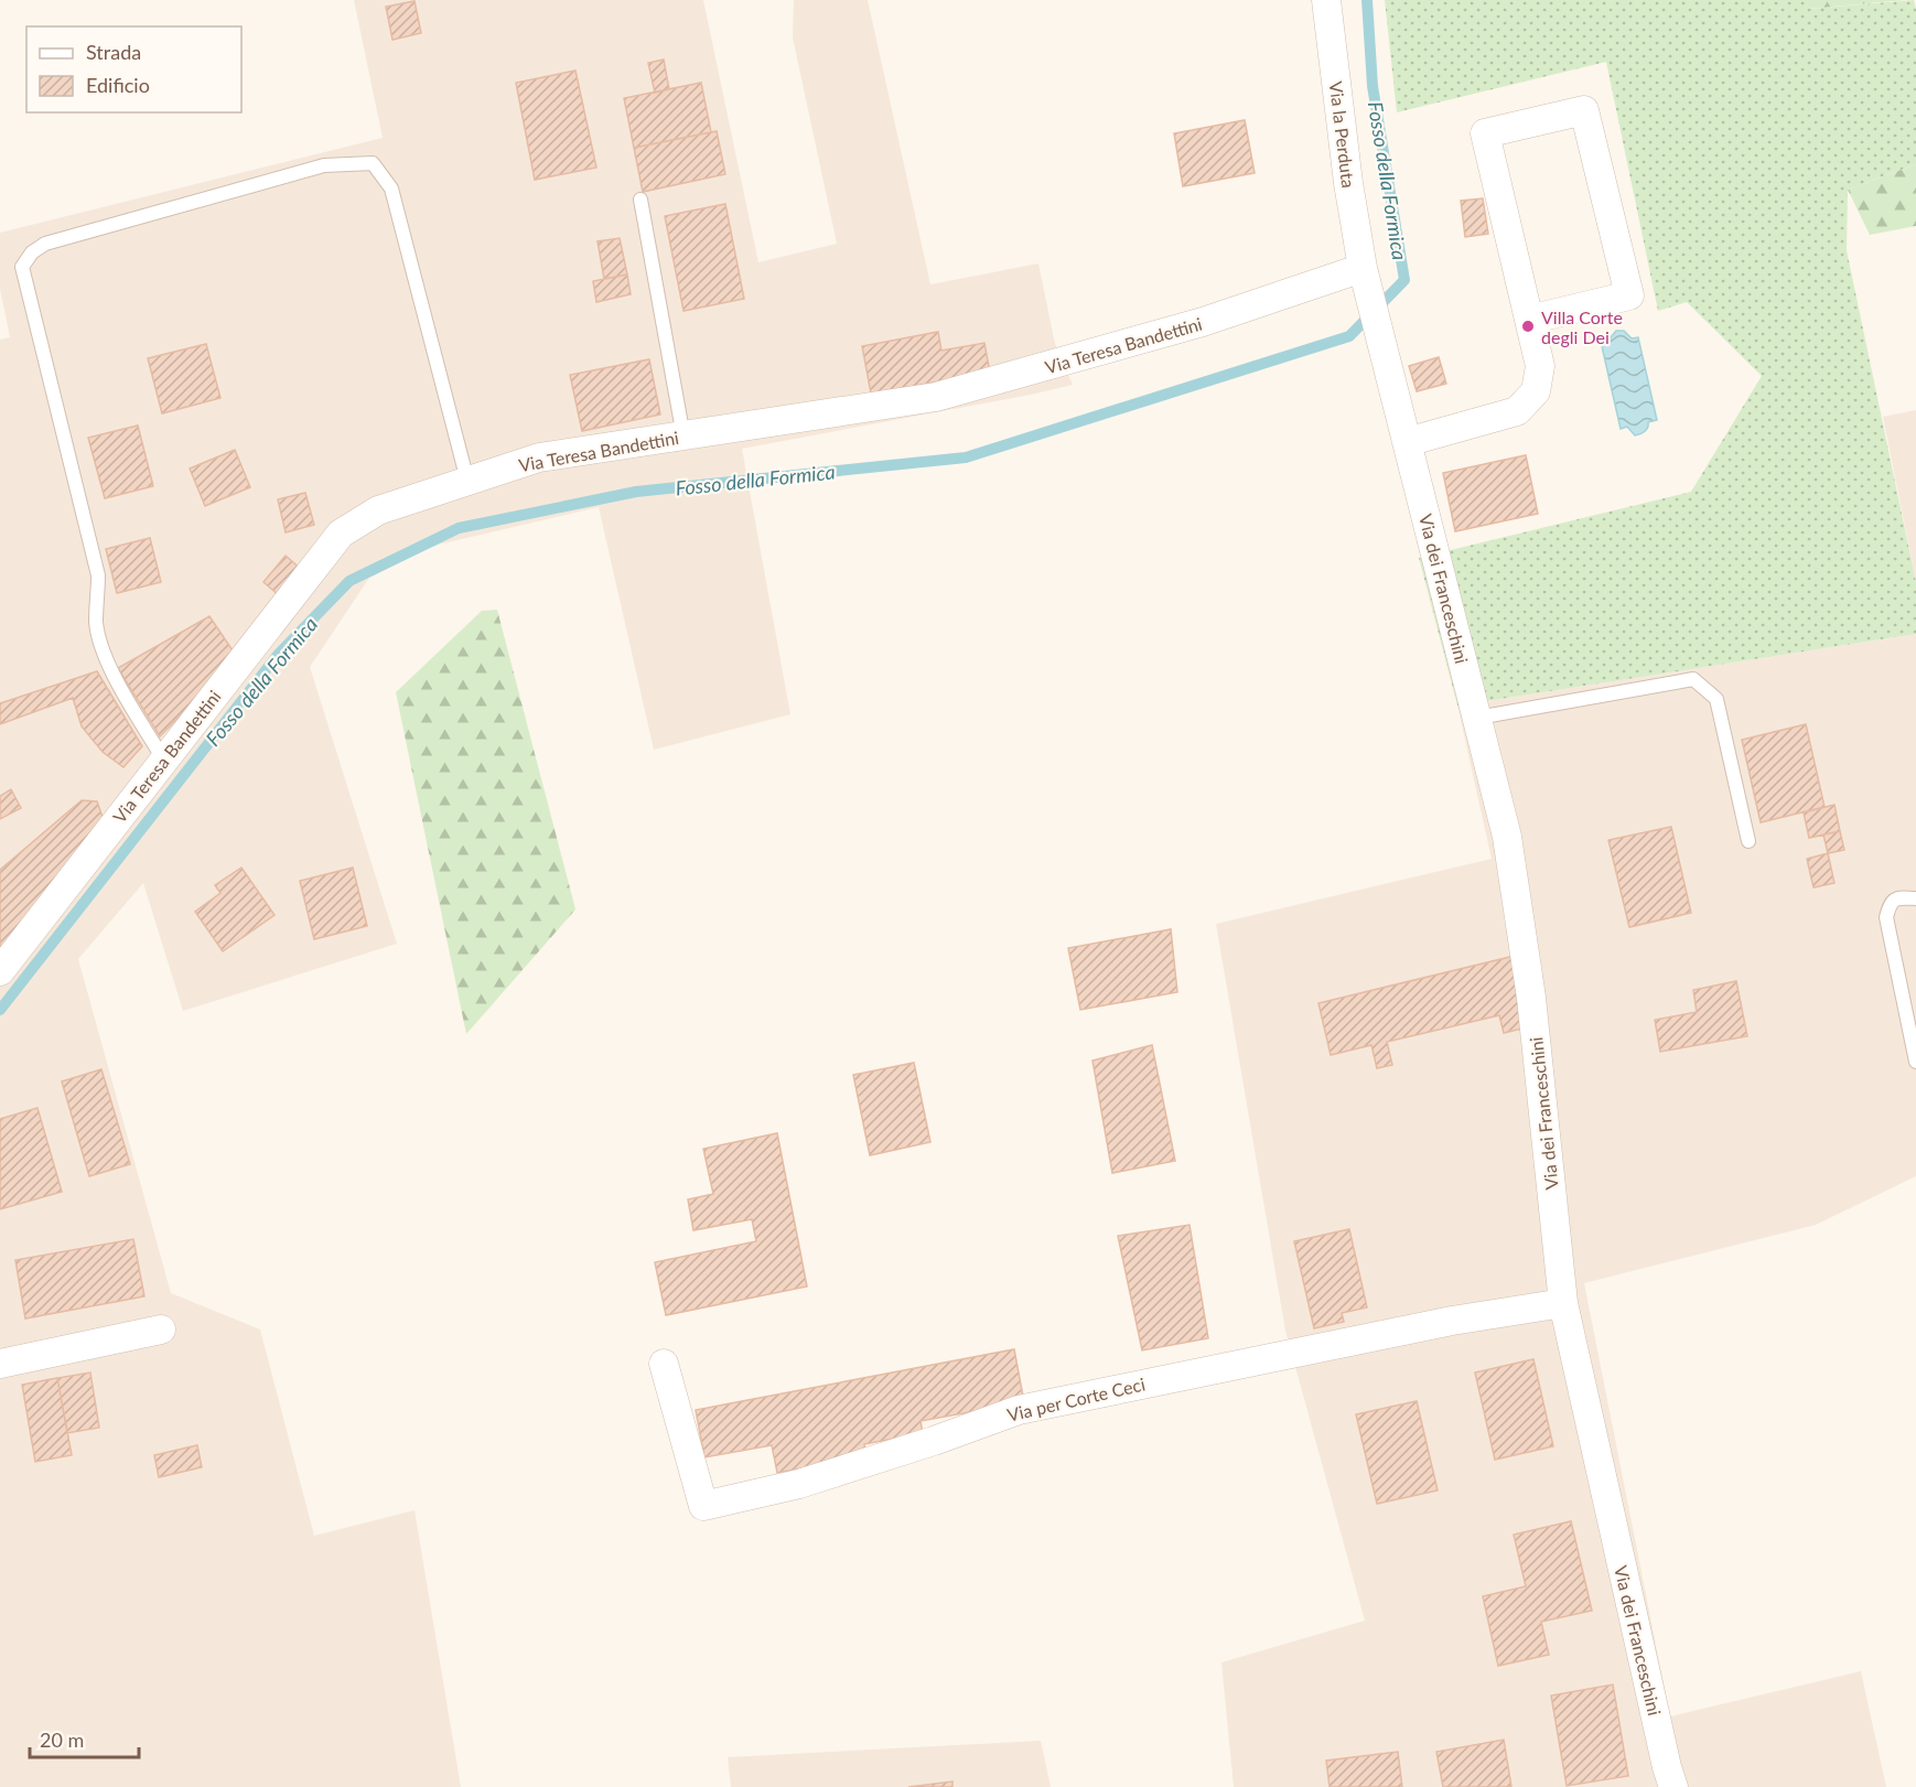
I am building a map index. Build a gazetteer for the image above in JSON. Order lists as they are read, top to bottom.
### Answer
{
  "streets": {
    "street": [
      "Via la Perduta",
      "Via Teresa Bandettini",
      "Via dei Franceschini",
      "Via per Corte Ceci"
    ]
  },
  "crossings": [
    ["Via la Perduta", "Via Teresa Bandettini"],
    ["Via la Perduta", "Via dei Franceschini"],
    ["Via Teresa Bandettini", "Via dei Franceschini"],
    ["Via dei Franceschini", "Via per Corte Ceci"]
  ],
  "water": ["Fosso della Formica"],
  "places": ["Villa Corte degli Dei"],
  "legend": ["Strada", "Edificio"],
  "scale_bar": "20 m"
}
